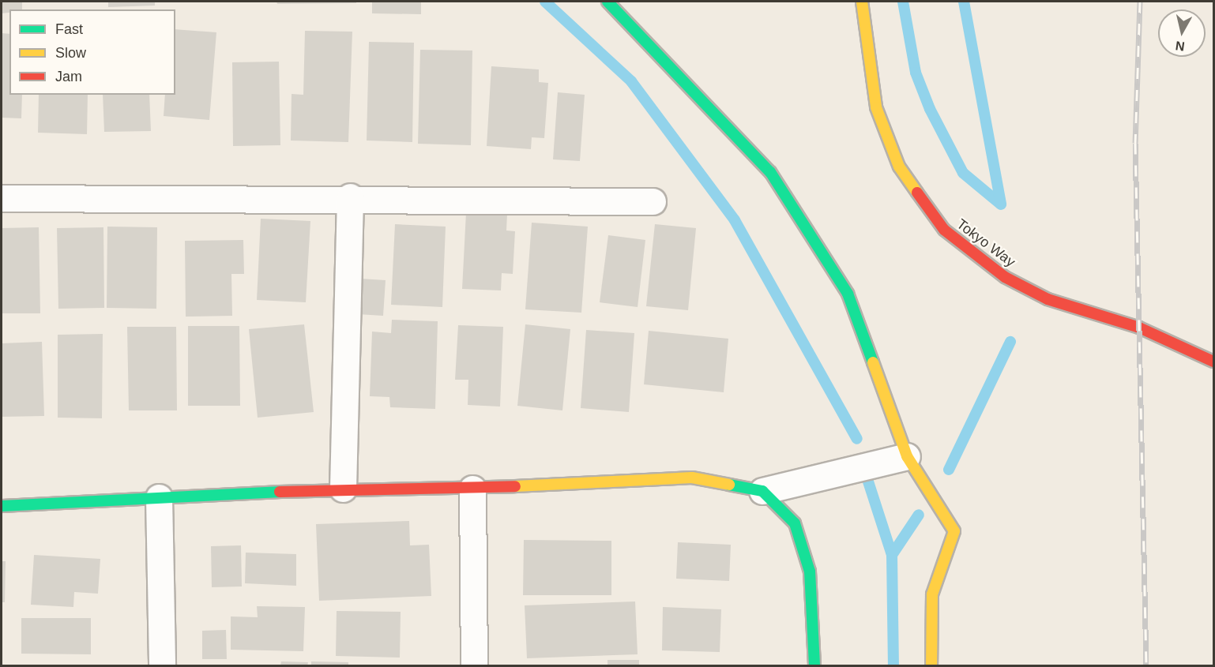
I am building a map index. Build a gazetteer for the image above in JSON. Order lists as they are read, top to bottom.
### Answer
{
  "streets": {
    "street": ["Tokyo Way"]
  },
  "legend": ["Fast", "Slow", "Jam"],
  "north": "bottom"
}
